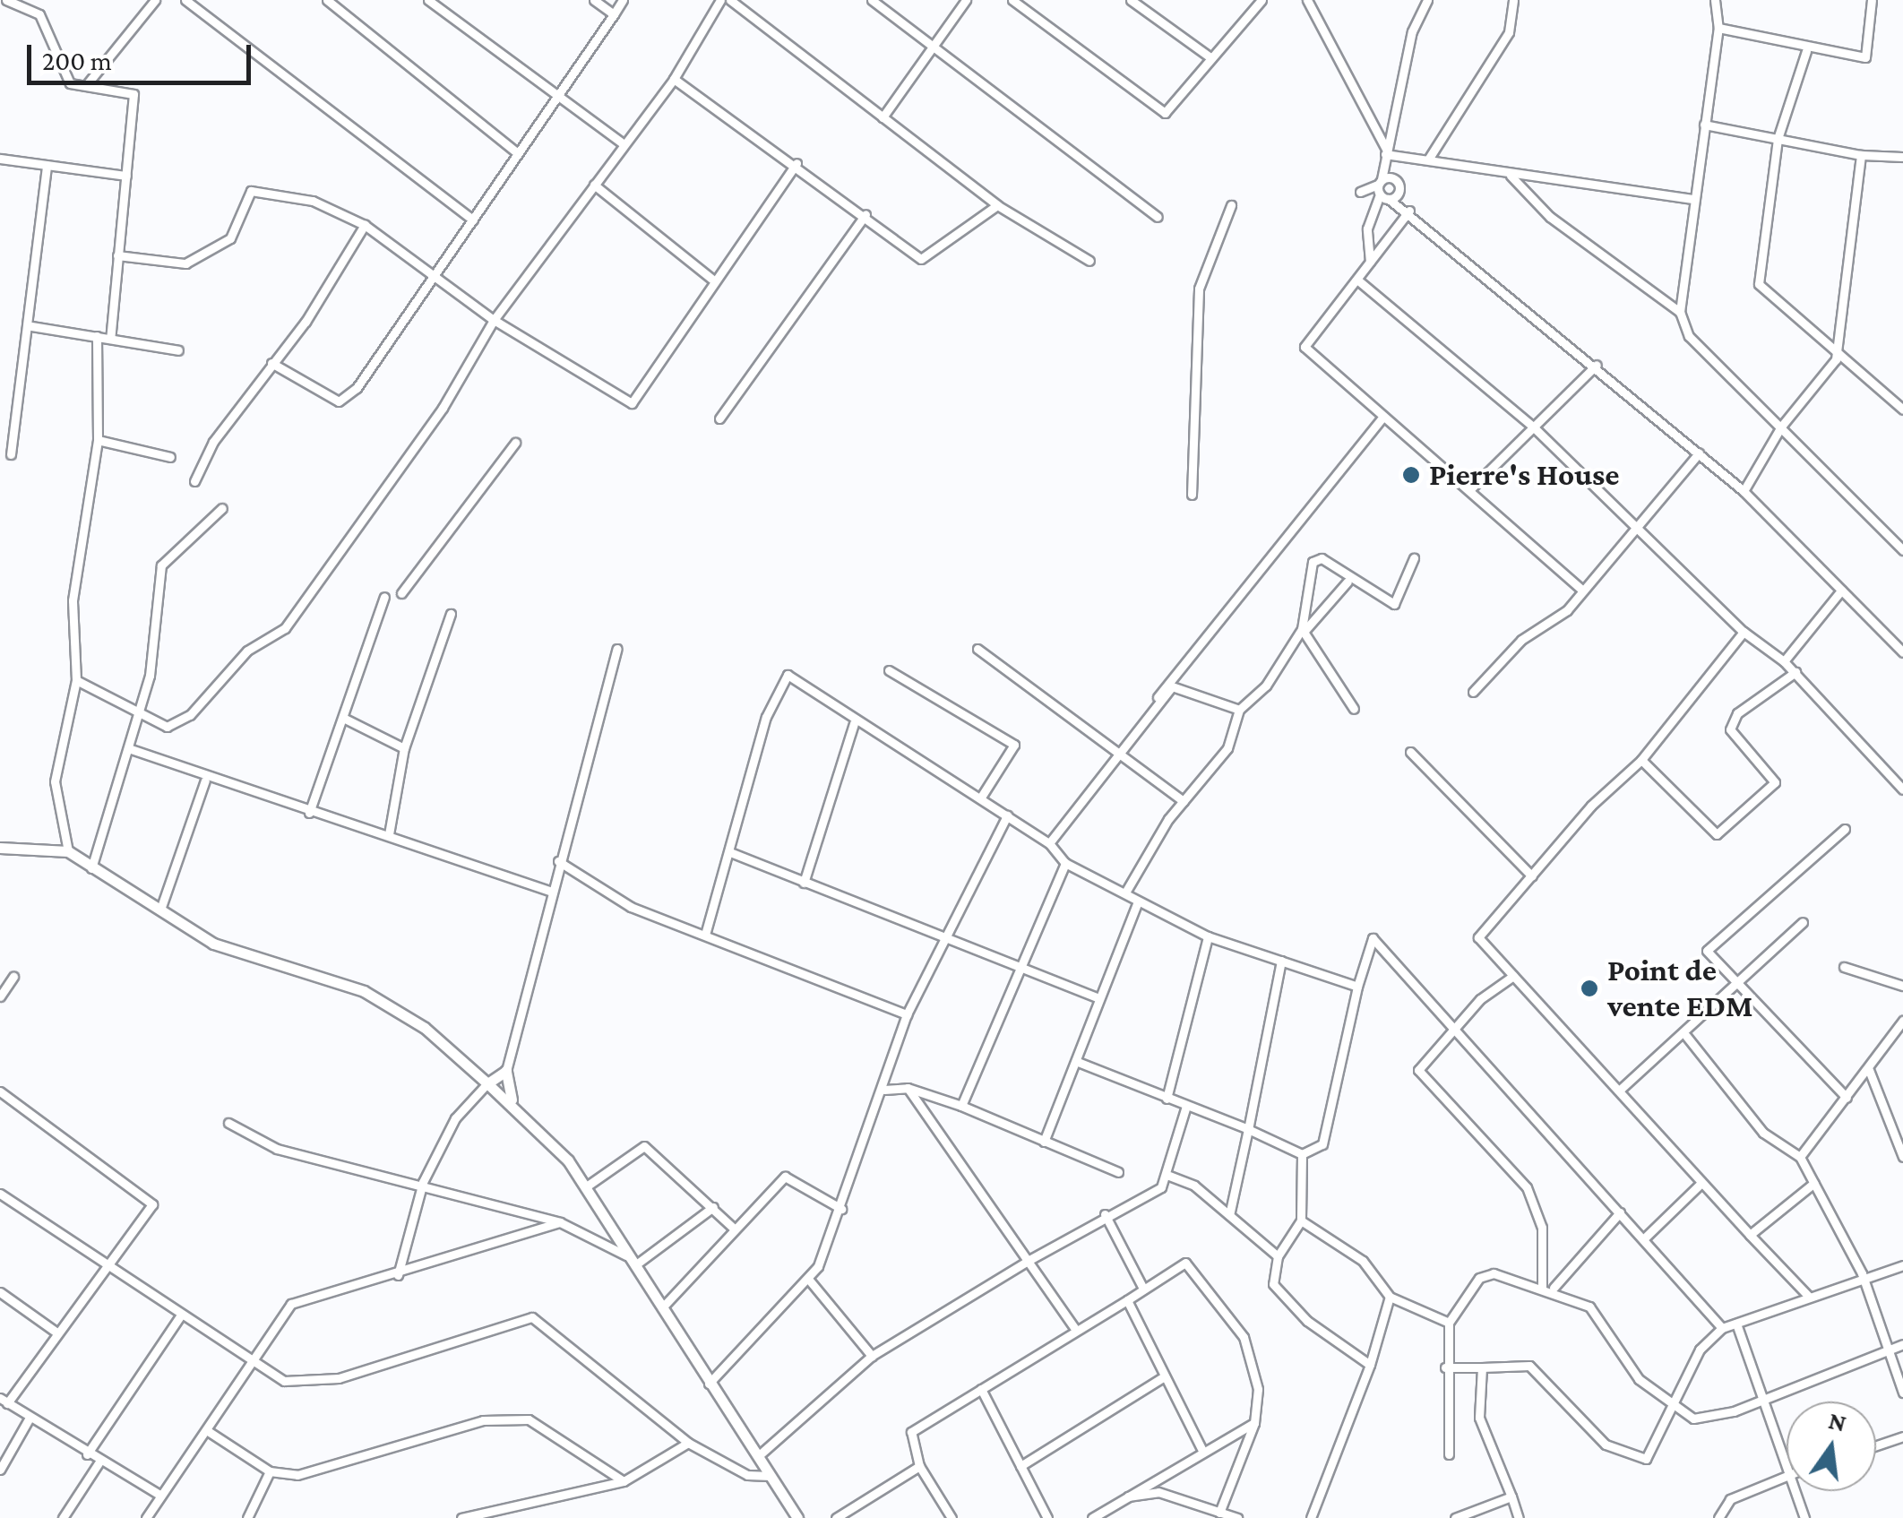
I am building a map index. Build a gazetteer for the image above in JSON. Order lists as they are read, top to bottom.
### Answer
{
  "places": ["Pierre's House", "Point de vente EDM"],
  "scale_bar": "200 m",
  "north": "top"
}
